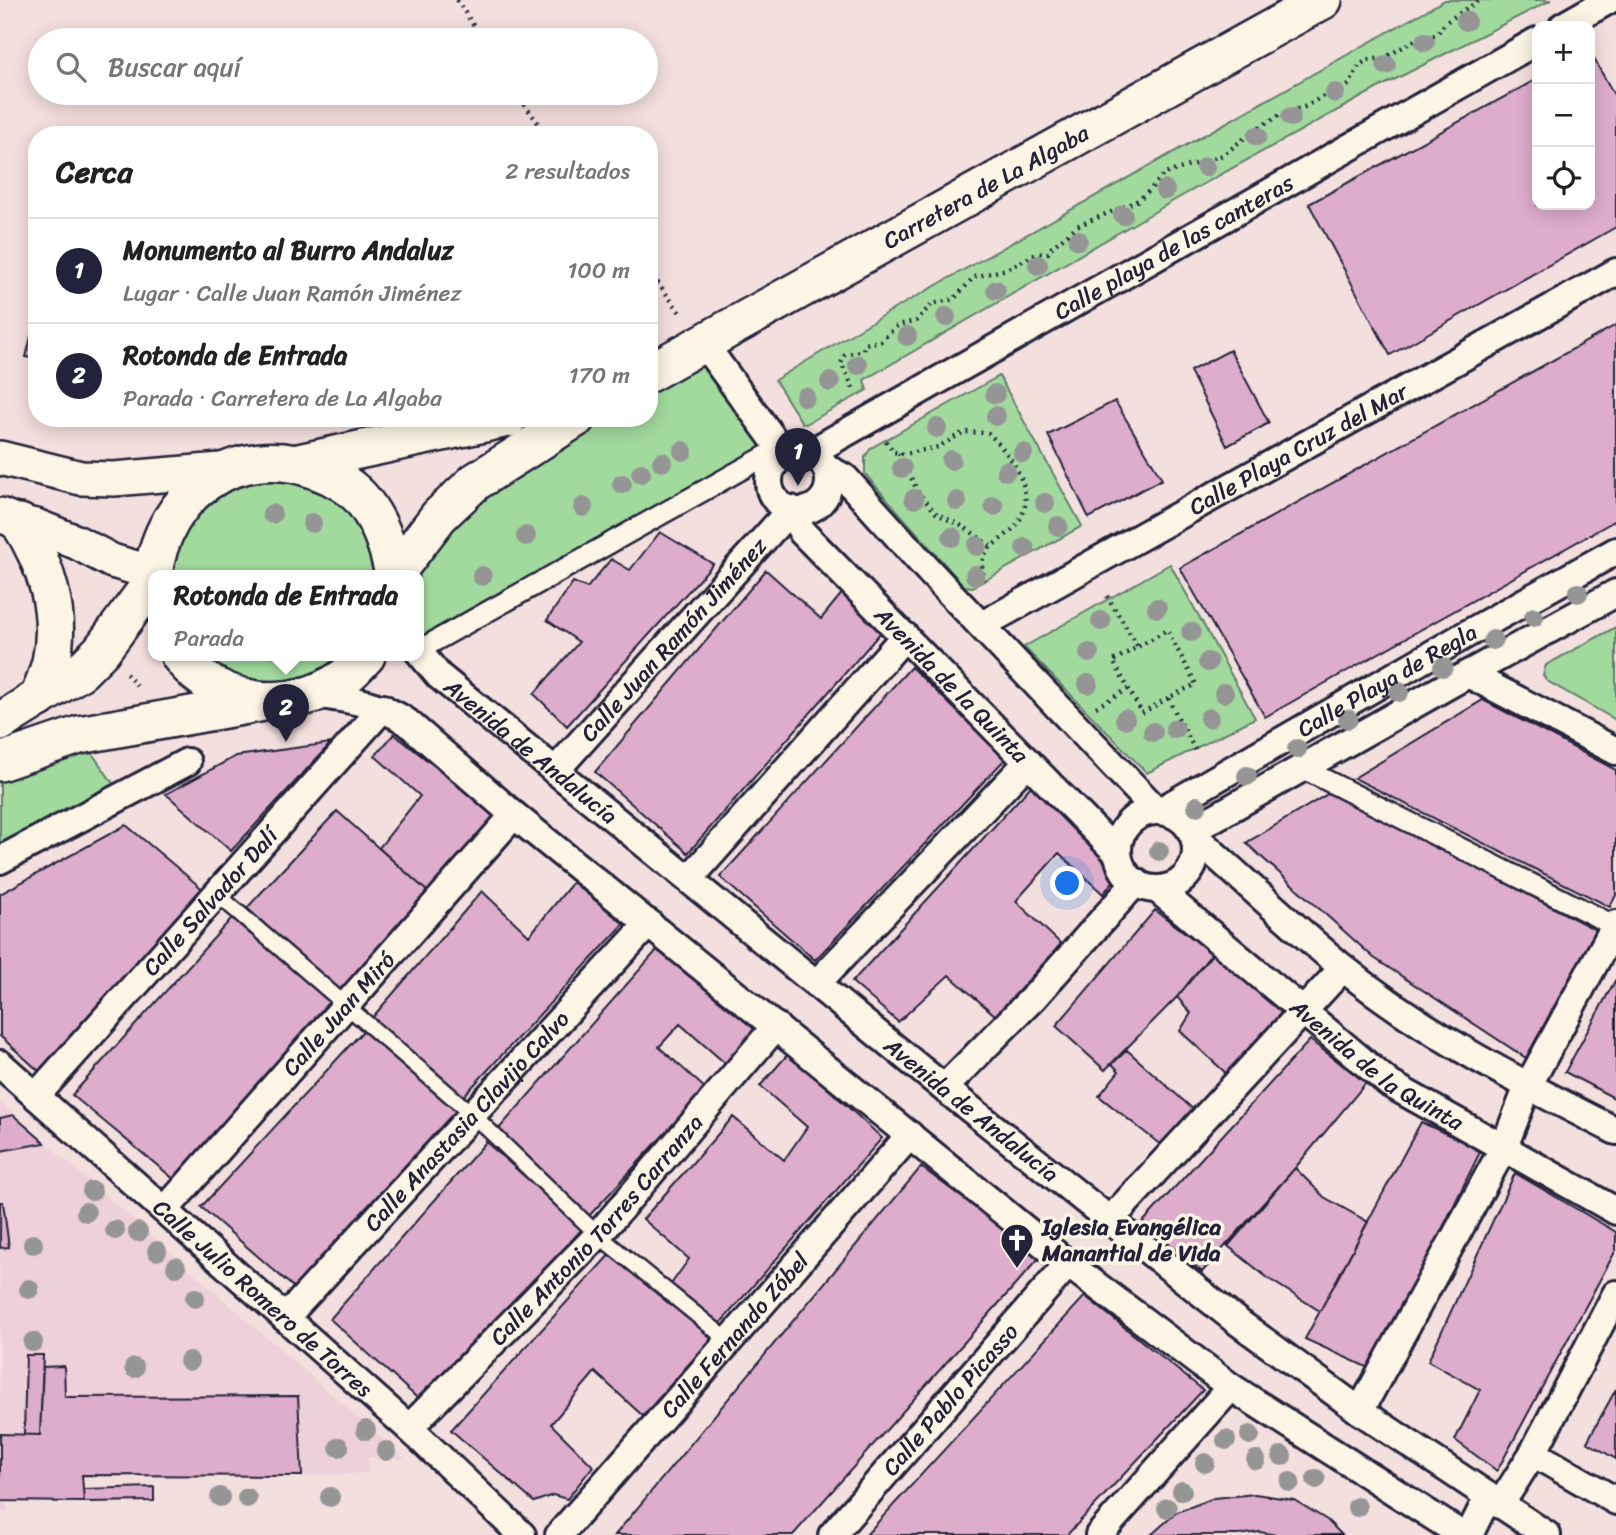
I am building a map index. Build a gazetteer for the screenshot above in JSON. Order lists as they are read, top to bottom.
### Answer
{
  "streets": {
    "main road": ["Carretera de La Algaba"],
    "street": [
      "Calle playa de las canteras",
      "Calle Playa Cruz del Mar",
      "Calle Juan Ramón Jiménez",
      "Calle Playa de Regla",
      "Avenida de la Quinta",
      "Avenida de Andalucía",
      "Calle Salvador Dalí",
      "Calle Juan Miró",
      "Calle Anastasia Clavijo Calvo",
      "Calle Antonio Torres Carranza",
      "Calle Julio Romero de Torres",
      "Calle Fernando Zóbel",
      "Calle Pablo Picasso"
    ]
  },
  "crossings": [
    ["Calle playa de las canteras", "Calle Juan Ramón Jiménez"],
    ["Calle playa de las canteras", "Avenida de la Quinta"],
    ["Calle Juan Ramón Jiménez", "Avenida de la Quinta"],
    ["Calle Juan Ramón Jiménez", "Avenida de Andalucía"],
    ["Calle Playa de Regla", "Avenida de la Quinta"],
    ["Calle Salvador Dalí", "Calle Julio Romero de Torres"],
    ["Calle Juan Miró", "Calle Julio Romero de Torres"],
    ["Calle Anastasia Clavijo Calvo", "Calle Julio Romero de Torres"],
    ["Calle Antonio Torres Carranza", "Calle Julio Romero de Torres"]
  ],
  "places": {
    "church": ["Iglesia Evangélica Manantial de Vida"]
  },
  "page": {
    "map_buttons": ["+", "−"],
    "search": "Buscar aquí",
    "heading": ["Cerca", "2 resultados"],
    "list": [
      {
        "mark": "1",
        "name": "Monumento al Burro Andaluz",
        "note": "Lugar · Calle Juan Ramón Jiménez",
        "value": "100 m"
      },
      {
        "mark": "2",
        "name": "Rotonda de Entrada",
        "note": "Parada · Carretera de La Algaba",
        "value": "170 m"
      }
    ],
    "pins": ["1", "2"],
    "popup": ["Rotonda de Entrada", "Parada"]
  }
}
